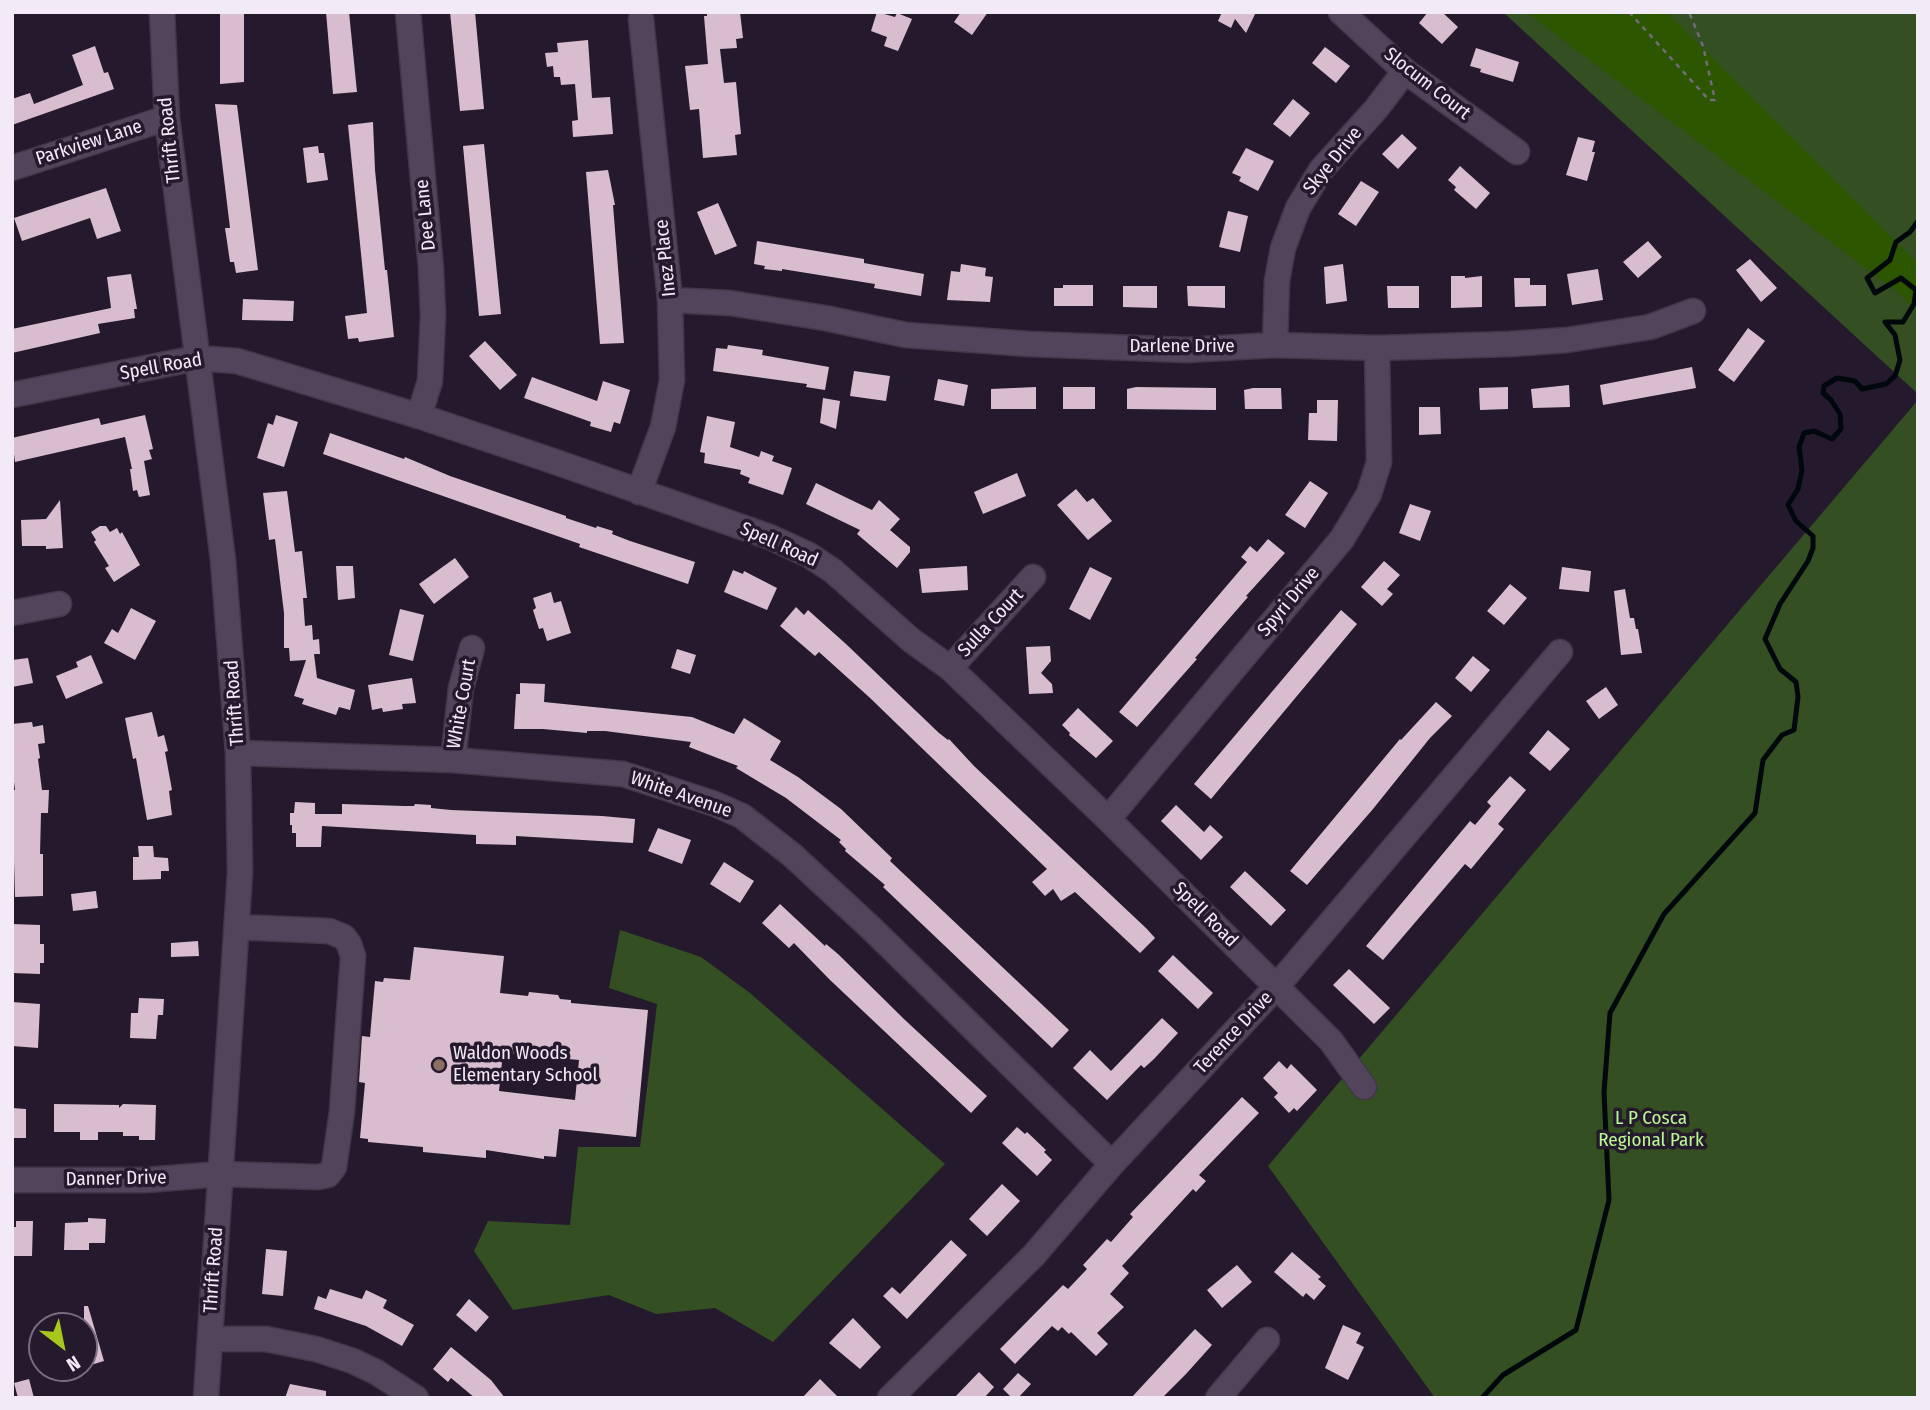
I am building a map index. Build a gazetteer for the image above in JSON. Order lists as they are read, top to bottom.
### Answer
{
  "streets": {
    "street": [
      "Slocum Court",
      "Thrift Road",
      "Parkview Lane",
      "Skye Drive",
      "Dee Lane",
      "Inez Place",
      "Darlene Drive",
      "Spell Road",
      "Spyri Drive",
      "Sulla Court",
      "White Court",
      "White Avenue",
      "Terence Drive",
      "Danner Drive"
    ]
  },
  "crossings": [
    ["Slocum Court", "Skye Drive"],
    ["Thrift Road", "Parkview Lane"],
    ["Thrift Road", "Spell Road"],
    ["Thrift Road", "White Avenue"],
    ["Thrift Road", "Danner Drive"],
    ["Skye Drive", "Darlene Drive"],
    ["Dee Lane", "Spell Road"],
    ["Inez Place", "Darlene Drive"],
    ["Inez Place", "Spell Road"],
    ["Darlene Drive", "Spyri Drive"],
    ["Spell Road", "Spyri Drive"],
    ["Spell Road", "Sulla Court"],
    ["Spell Road", "Terence Drive"],
    ["White Court", "White Avenue"],
    ["White Avenue", "Terence Drive"]
  ],
  "parks": ["L P Cosca Regional Park"],
  "places": ["Waldon Woods Elementary School"],
  "north": "bottom right"
}
